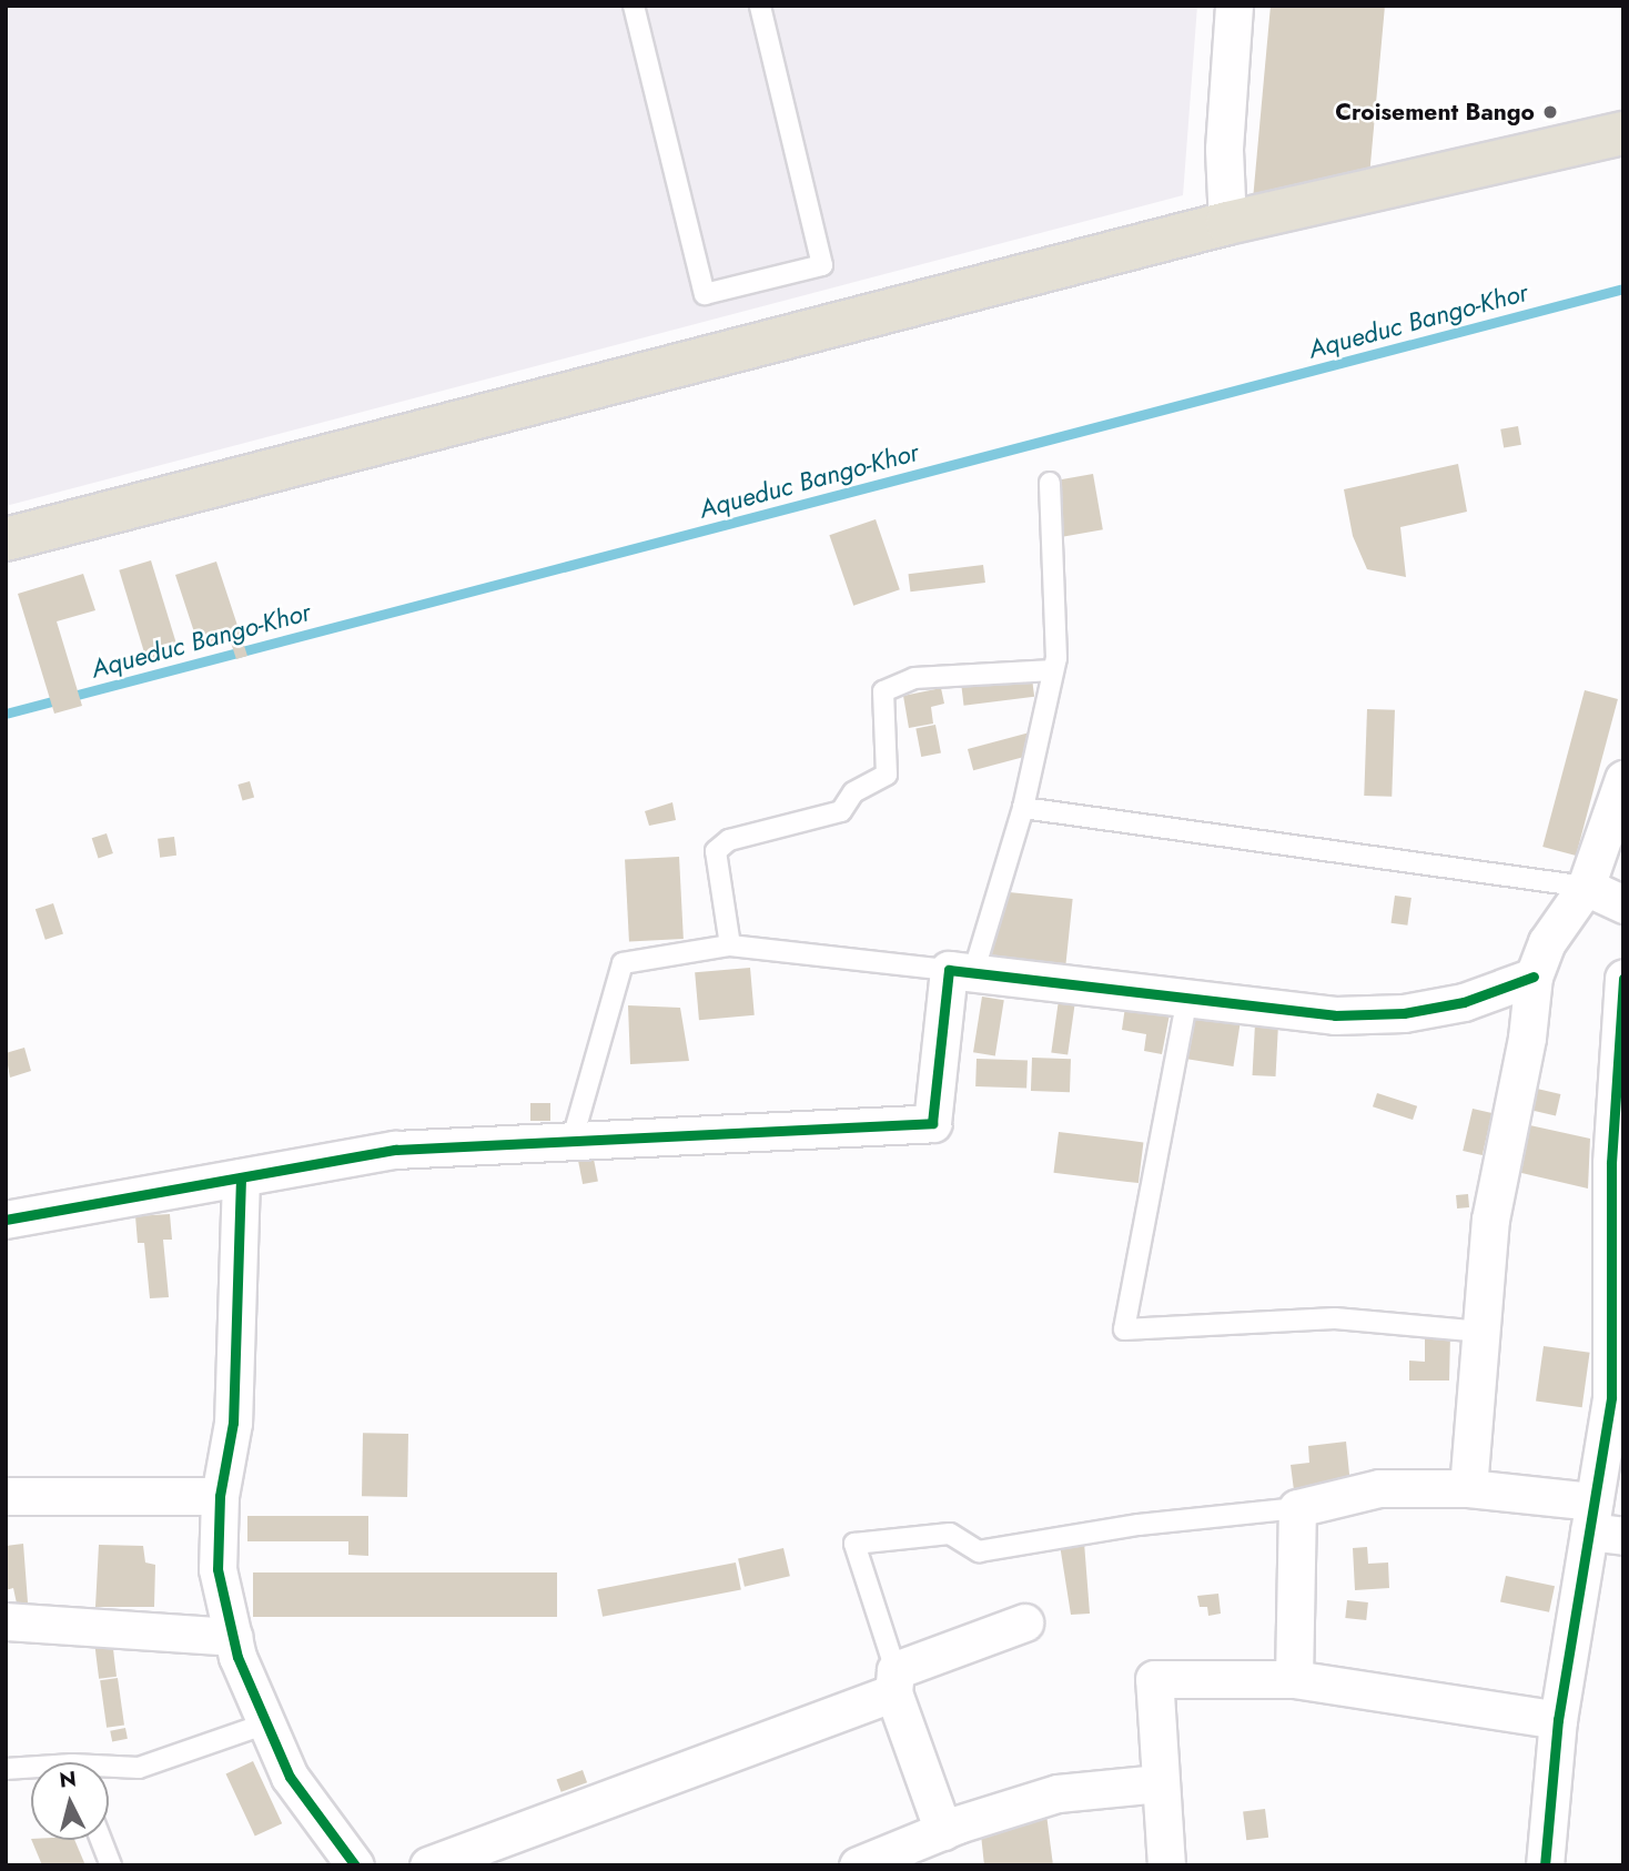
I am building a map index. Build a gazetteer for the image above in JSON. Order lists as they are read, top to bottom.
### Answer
{
  "water": ["Aqueduc Bango-Khor"],
  "places": ["Croisement Bango"],
  "north": "top"
}
